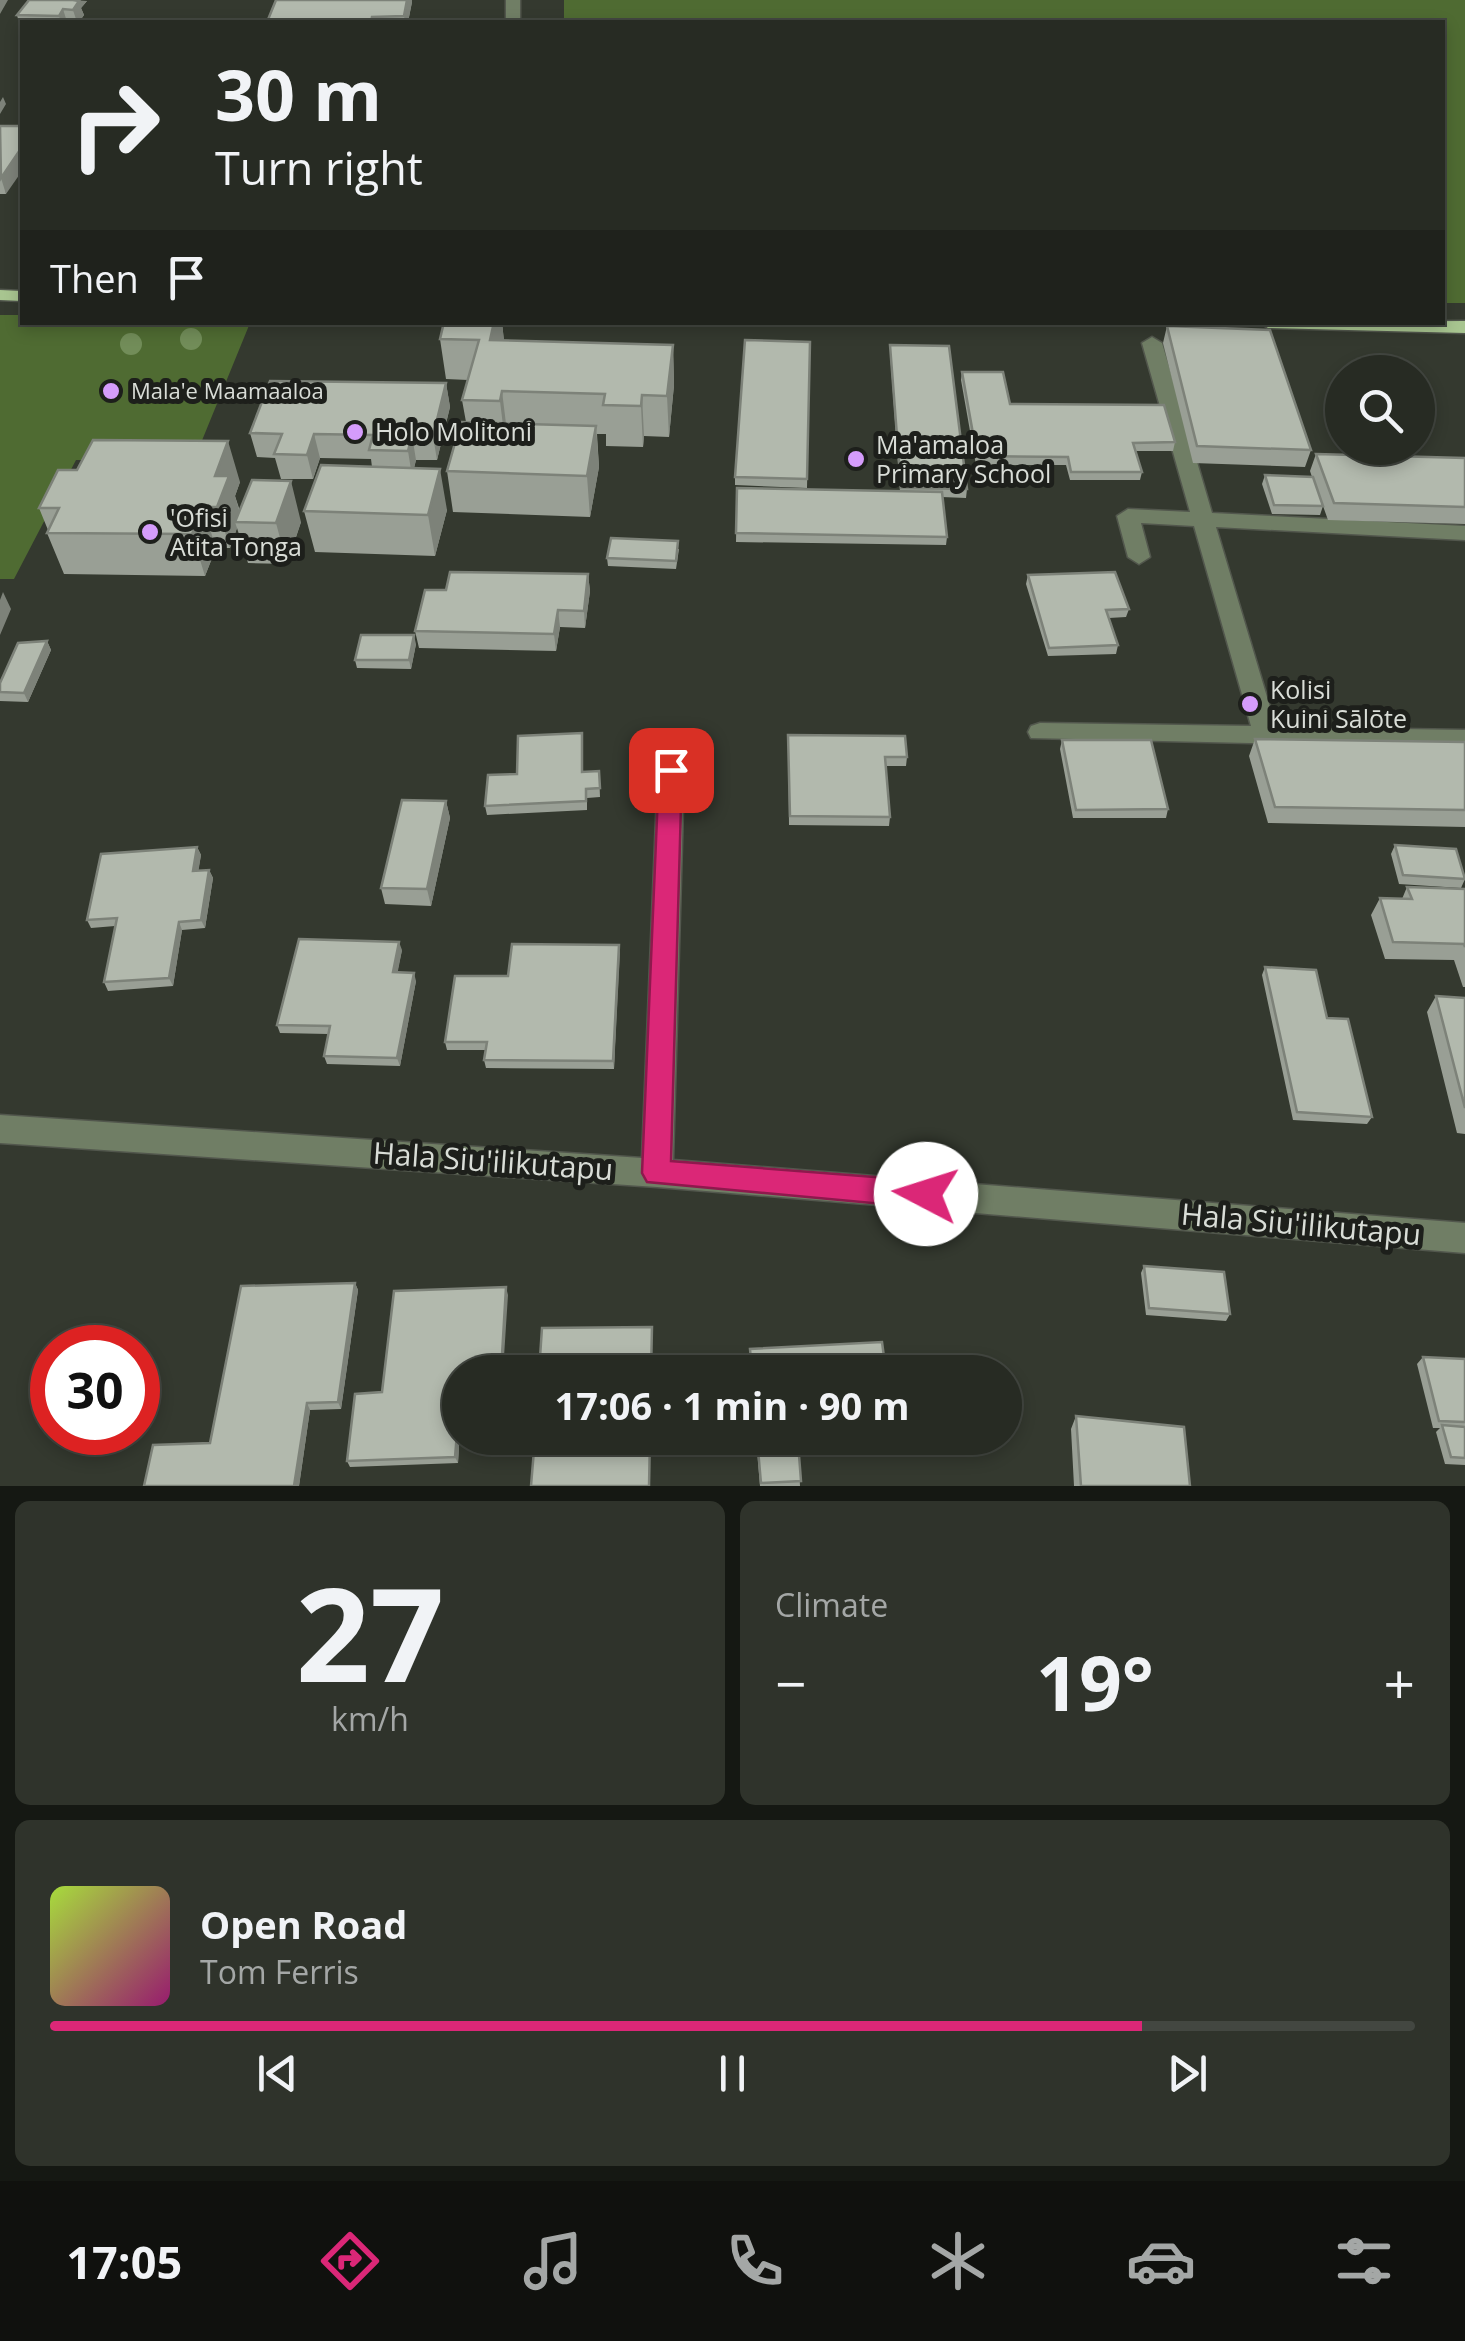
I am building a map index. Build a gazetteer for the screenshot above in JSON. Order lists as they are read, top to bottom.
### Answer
{
  "streets": {
    "street": ["Hala Siu'ilikutapu"]
  },
  "places": [
    "Mala'e Maamaaloa",
    "Holo Molitoni",
    "Ma'amaloa Primary School",
    "'Ofisi Atita Tonga",
    "Kolisi Kuini Sālōte"
  ],
  "page": {
    "turn": ["30 m", "Turn right"],
    "then": "Then",
    "limit": "30",
    "trip": "17:06 · 1 min · 90 m",
    "tile": [
      ["27", "km/h"],
      "Climate"
    ],
    "heat": ["−", "19°", "+"],
    "song": ["Open Road", "Tom Ferris"],
    "tabs": "17:05"
  }
}
